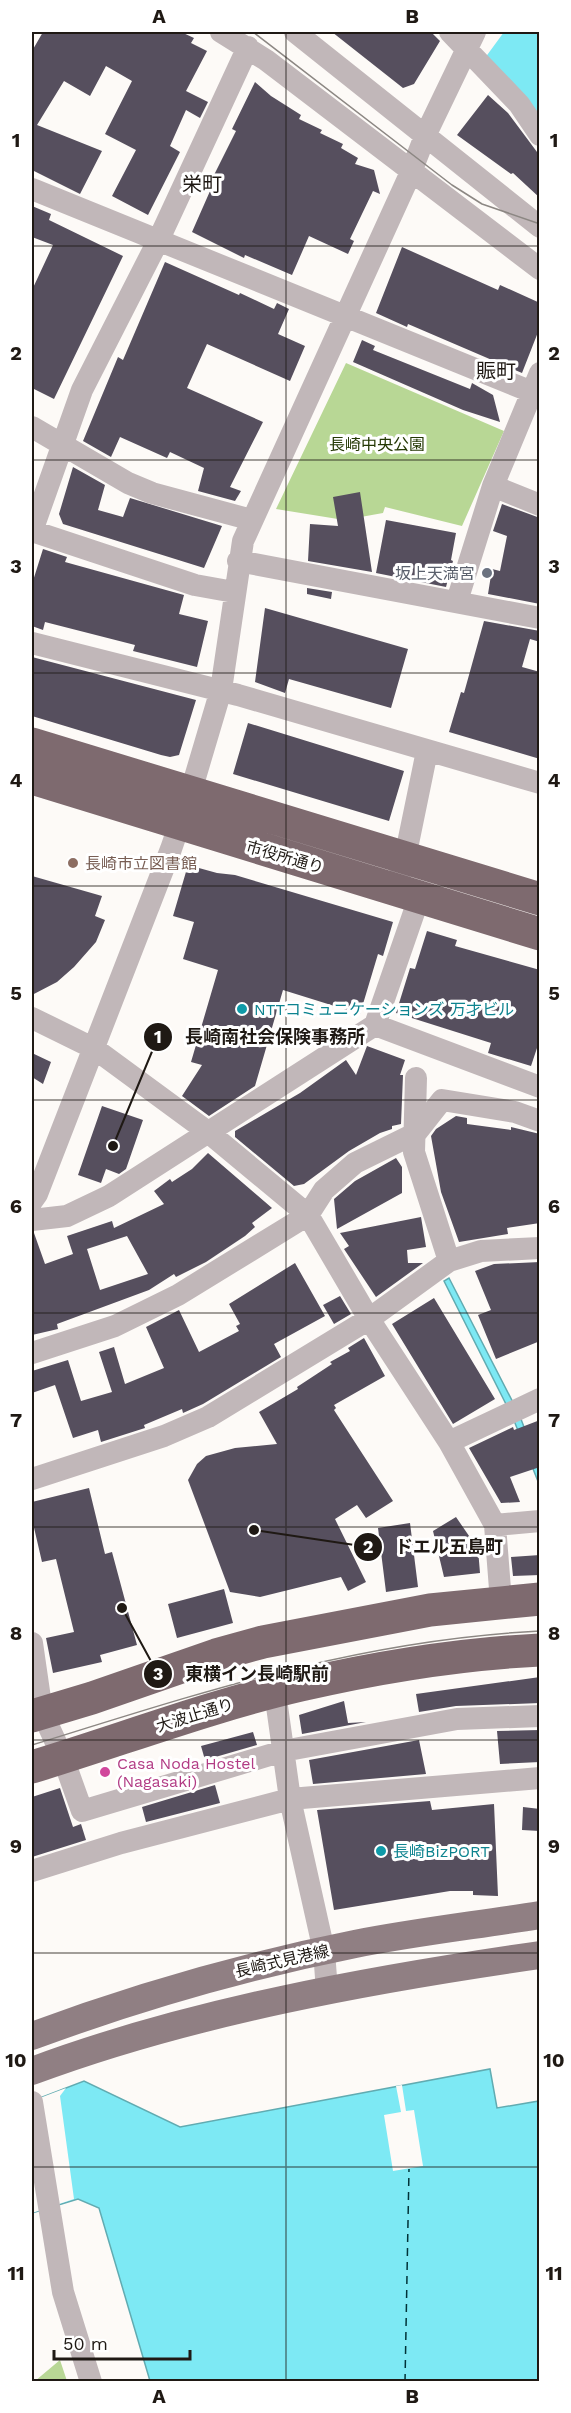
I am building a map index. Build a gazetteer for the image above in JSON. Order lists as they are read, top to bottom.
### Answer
{
  "streets": {
    "highway": ["市役所通り", "大波止通り"],
    "main road": ["長崎式見港線"]
  },
  "districts": ["栄町", "賑町"],
  "parks": ["長崎中央公園"],
  "places": [
    "坂上天満宮",
    "長崎市立図書館",
    "NTTコミュニケーションズ 万才ビル",
    "長崎南社会保険事務所",
    "ドエル五島町",
    "東横イン長崎駅前",
    "Casa Noda Hostel (Nagasaki)",
    "長崎BizPORT"
  ],
  "scale_bar": "50 m",
  "grid": {
    "columns": ["A", "B"],
    "rows": [
      "1",
      "2",
      "3",
      "4",
      "5",
      "6",
      "7",
      "8",
      "9",
      "10",
      "11"
    ]
  }
}
